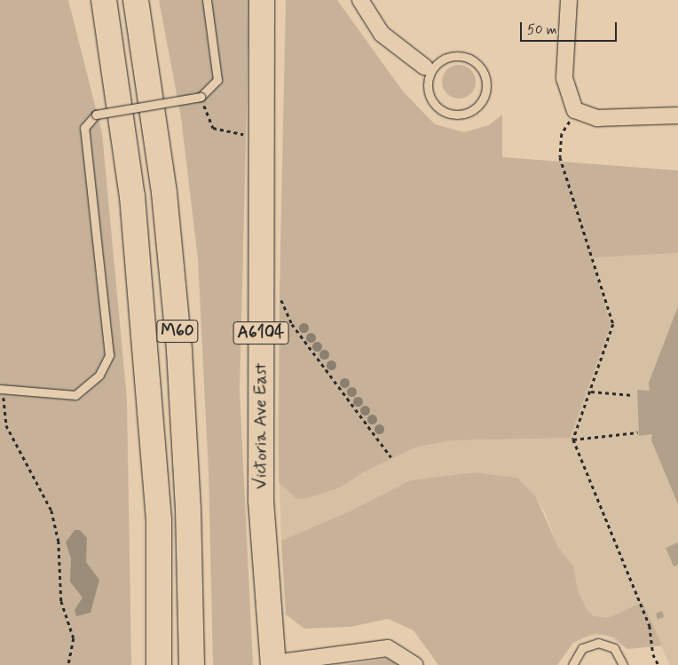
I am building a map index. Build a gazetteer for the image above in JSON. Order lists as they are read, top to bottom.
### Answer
{
  "streets": {
    "main road": ["M60", "A6104", "Victoria Ave East"]
  },
  "scale_bar": "50 m"
}
